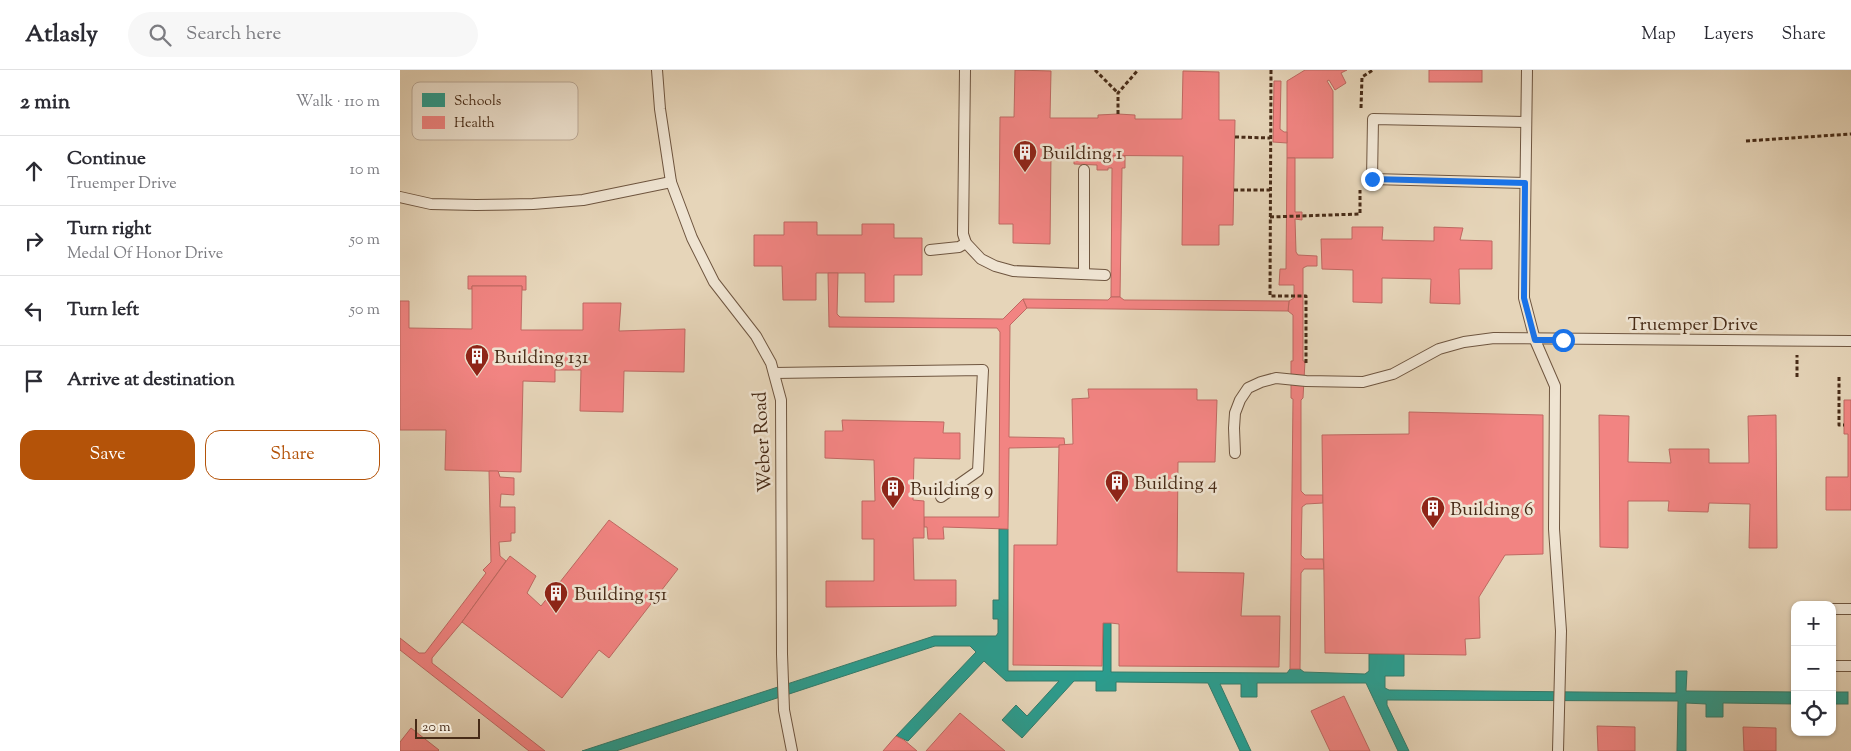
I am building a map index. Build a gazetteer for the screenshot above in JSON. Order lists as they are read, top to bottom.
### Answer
{
  "streets": {
    "lane": ["Truemper Drive", "Weber Road"]
  },
  "places": {
    "building": [
      "Building 1",
      "Building 131",
      "Building 4",
      "Building 9",
      "Building 6",
      "Building 151"
    ]
  },
  "legend": ["Schools", "Health"],
  "scale_bar": "20 m",
  "page": {
    "header": "Atlasly",
    "search": "Search here",
    "nav": ["Map", "Layers", "Share"],
    "heading": ["2 min", "Walk · 110 m"],
    "list": [
      ["Continue", "Truemper Drive", "10 m"],
      ["Turn right", "Medal Of Honor Drive", "50 m"],
      ["Turn left", "50 m"],
      "Arrive at destination"
    ],
    "buttons": ["Save", "Share"],
    "map_buttons": ["+", "−"],
    "scale": "20 m"
  }
}
